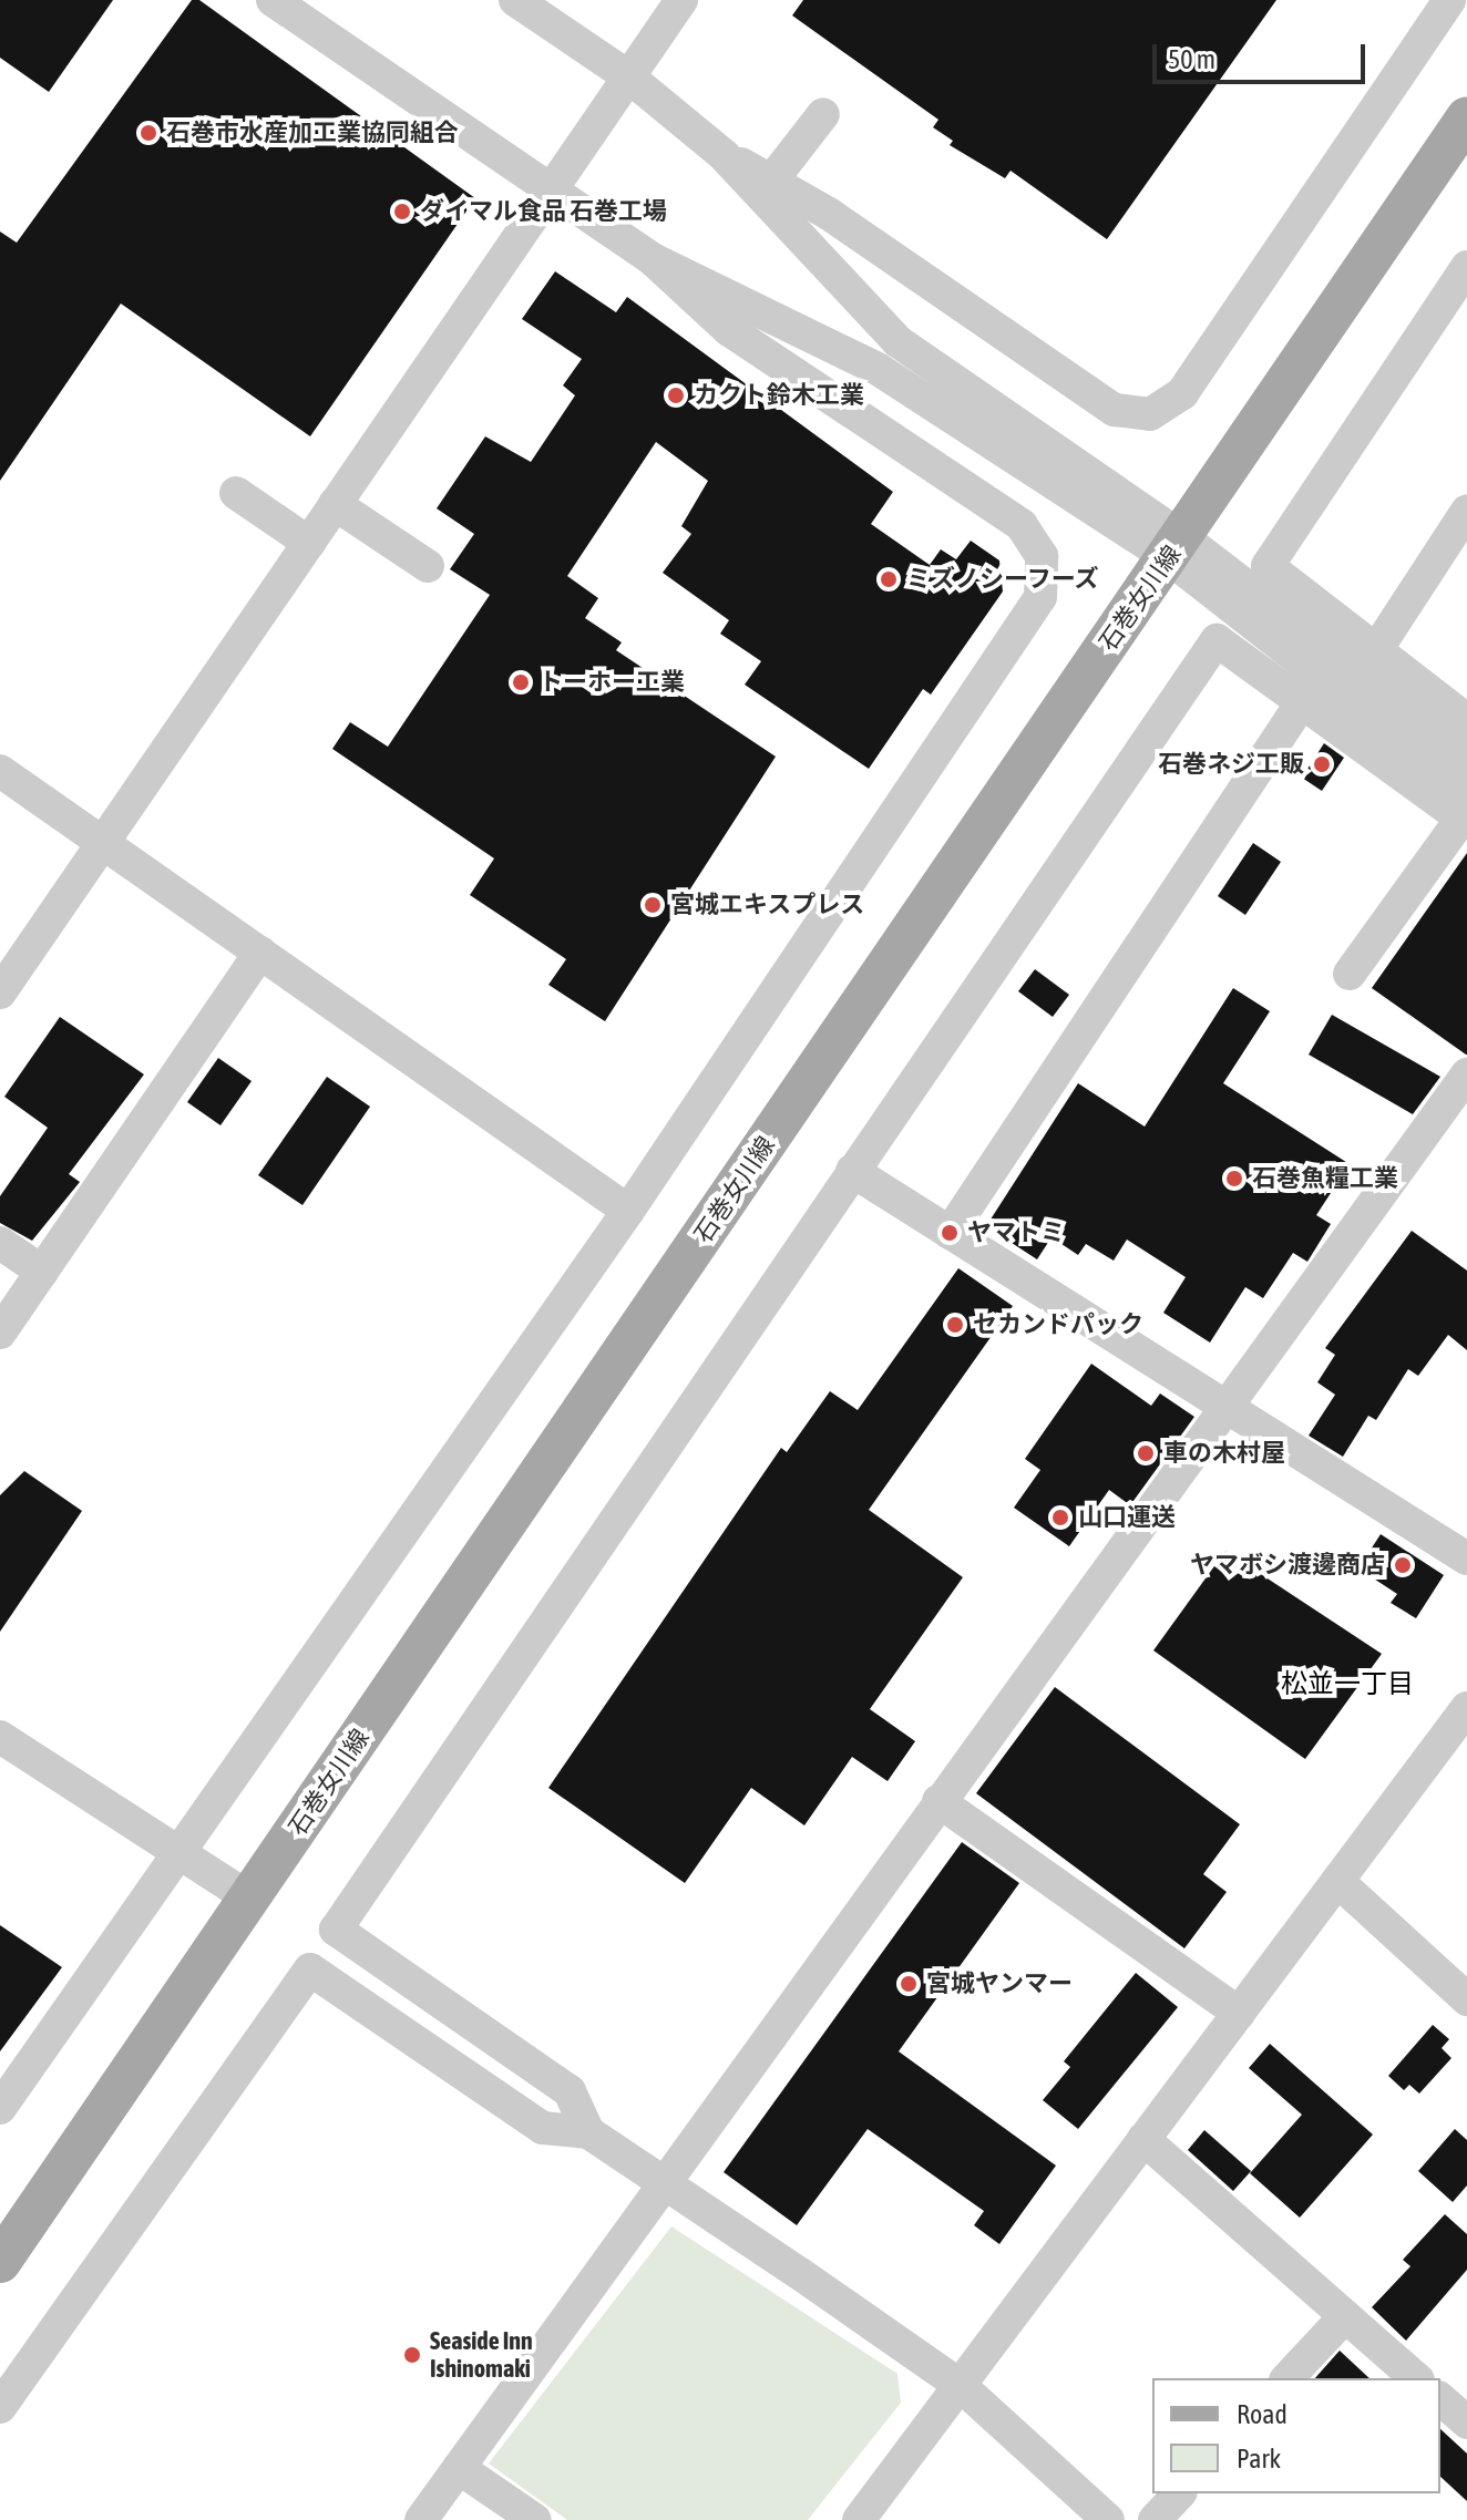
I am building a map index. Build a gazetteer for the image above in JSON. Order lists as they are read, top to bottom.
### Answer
{
  "streets": {
    "main road": ["石巻女川線"]
  },
  "districts": ["松並一丁目"],
  "places": [
    "石巻市水産加工業協同組合",
    "ダイマル食品 石巻工場",
    "カクト鈴木工業",
    "ミズノシーフーズ",
    "トーホー工業",
    "石巻ネジ工販",
    "宮城エキスプレス",
    "石巻魚糧工業",
    "ヤマトミ",
    "セカンドパック",
    "車の木村屋",
    "山口運送",
    "ヤマボシ渡邊商店",
    "宮城ヤンマー",
    "Seaside Inn Ishinomaki"
  ],
  "legend": ["Road", "Park"],
  "scale_bar": "50 m"
}
